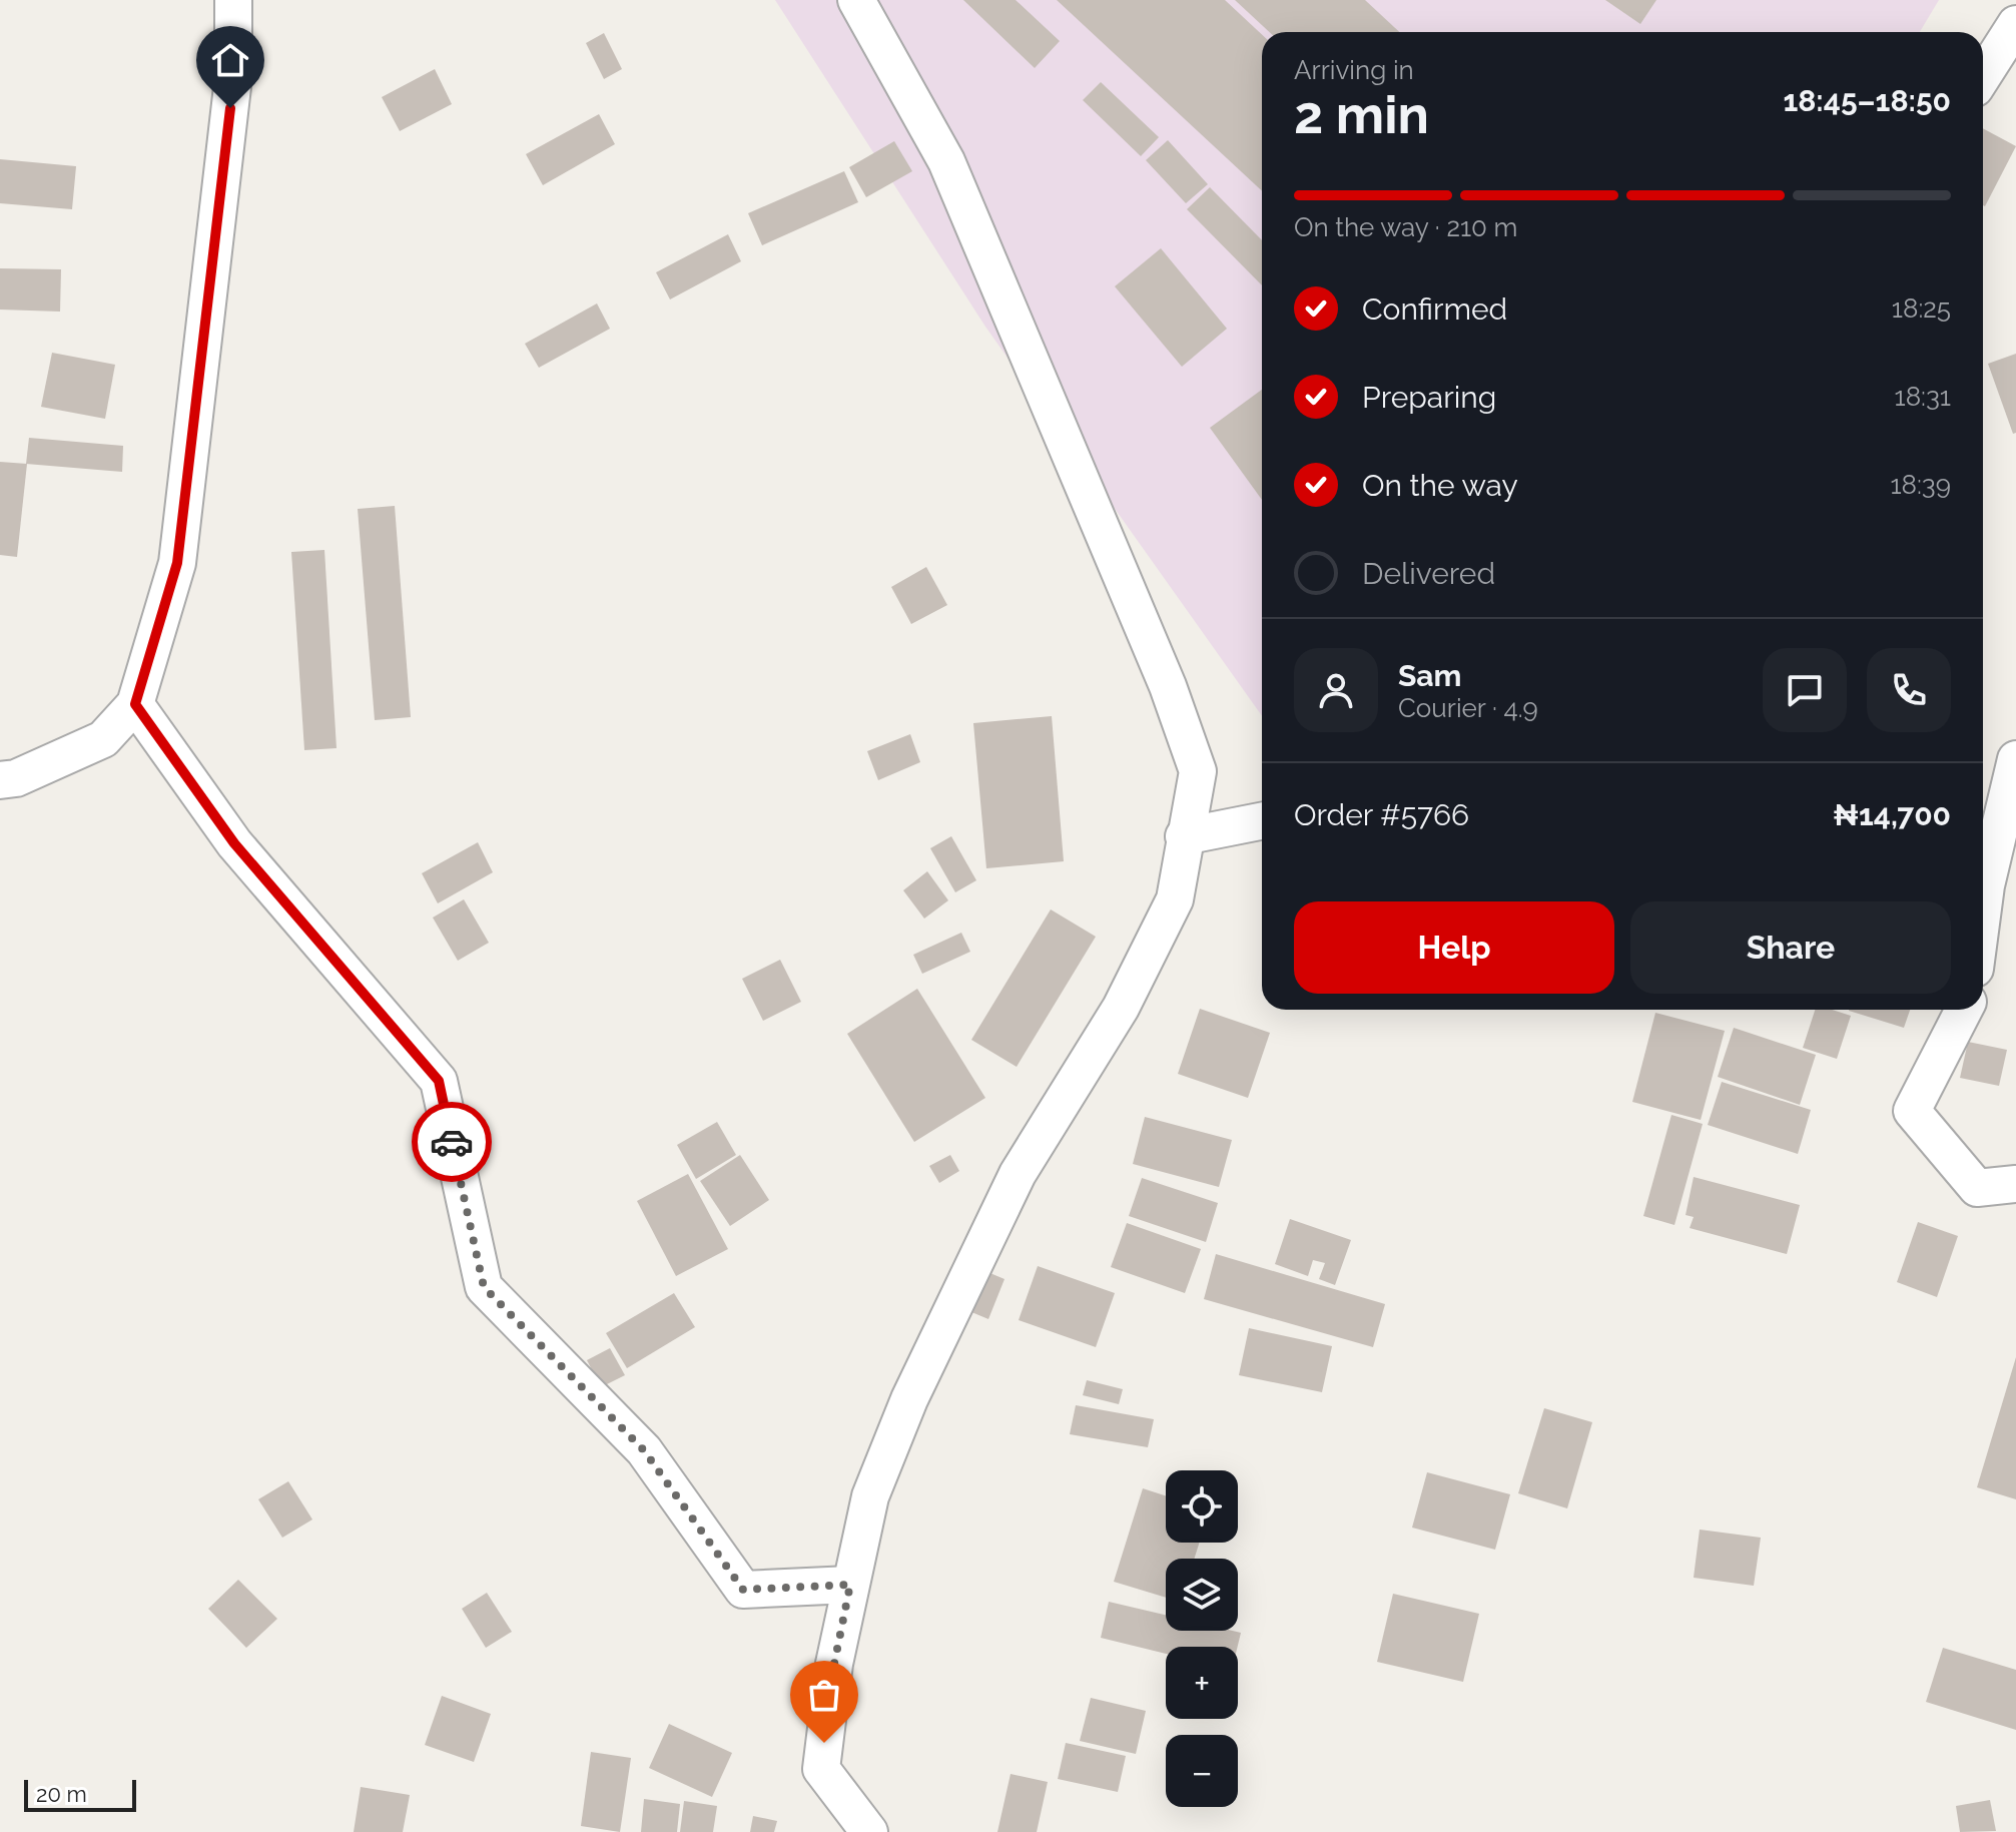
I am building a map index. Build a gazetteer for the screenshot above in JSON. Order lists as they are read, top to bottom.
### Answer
{
  "scale_bar": "20 m",
  "page": {
    "heading": ["2 min", "Arriving in", "18:45–18:50"],
    "panel": [
      "Sam",
      "Courier · 4.9",
      "Order #5766",
      "₦14,700"
    ],
    "bar": "On the way · 210 m",
    "list": [
      ["Confirmed", "18:25"],
      ["Preparing", "18:31"],
      ["On the way", "18:39"],
      "Delivered"
    ],
    "buttons": ["Help", "Share"],
    "map_buttons": ["+", "−"],
    "scale": "20 m"
  }
}
